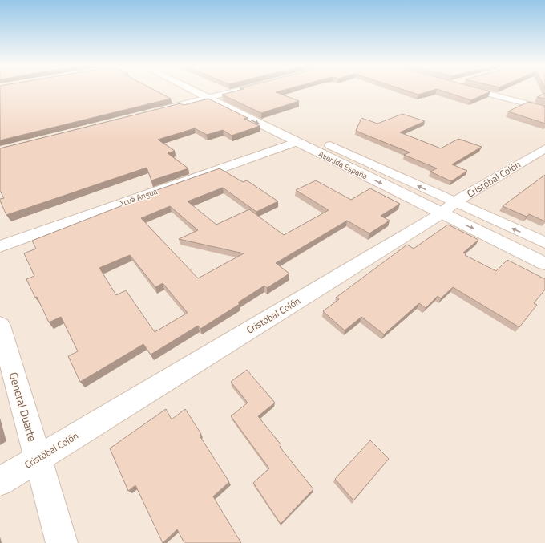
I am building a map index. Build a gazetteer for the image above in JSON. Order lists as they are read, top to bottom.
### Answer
{
  "streets": {
    "street": [
      "Avenida España",
      "Cristóbal Colón",
      "Ycuá Angua",
      "General Duarte"
    ]
  },
  "crossings": [
    ["Avenida España", "Cristóbal Colón"],
    ["Avenida España", "Ycuá Angua"],
    ["Cristóbal Colón", "General Duarte"]
  ]
}
